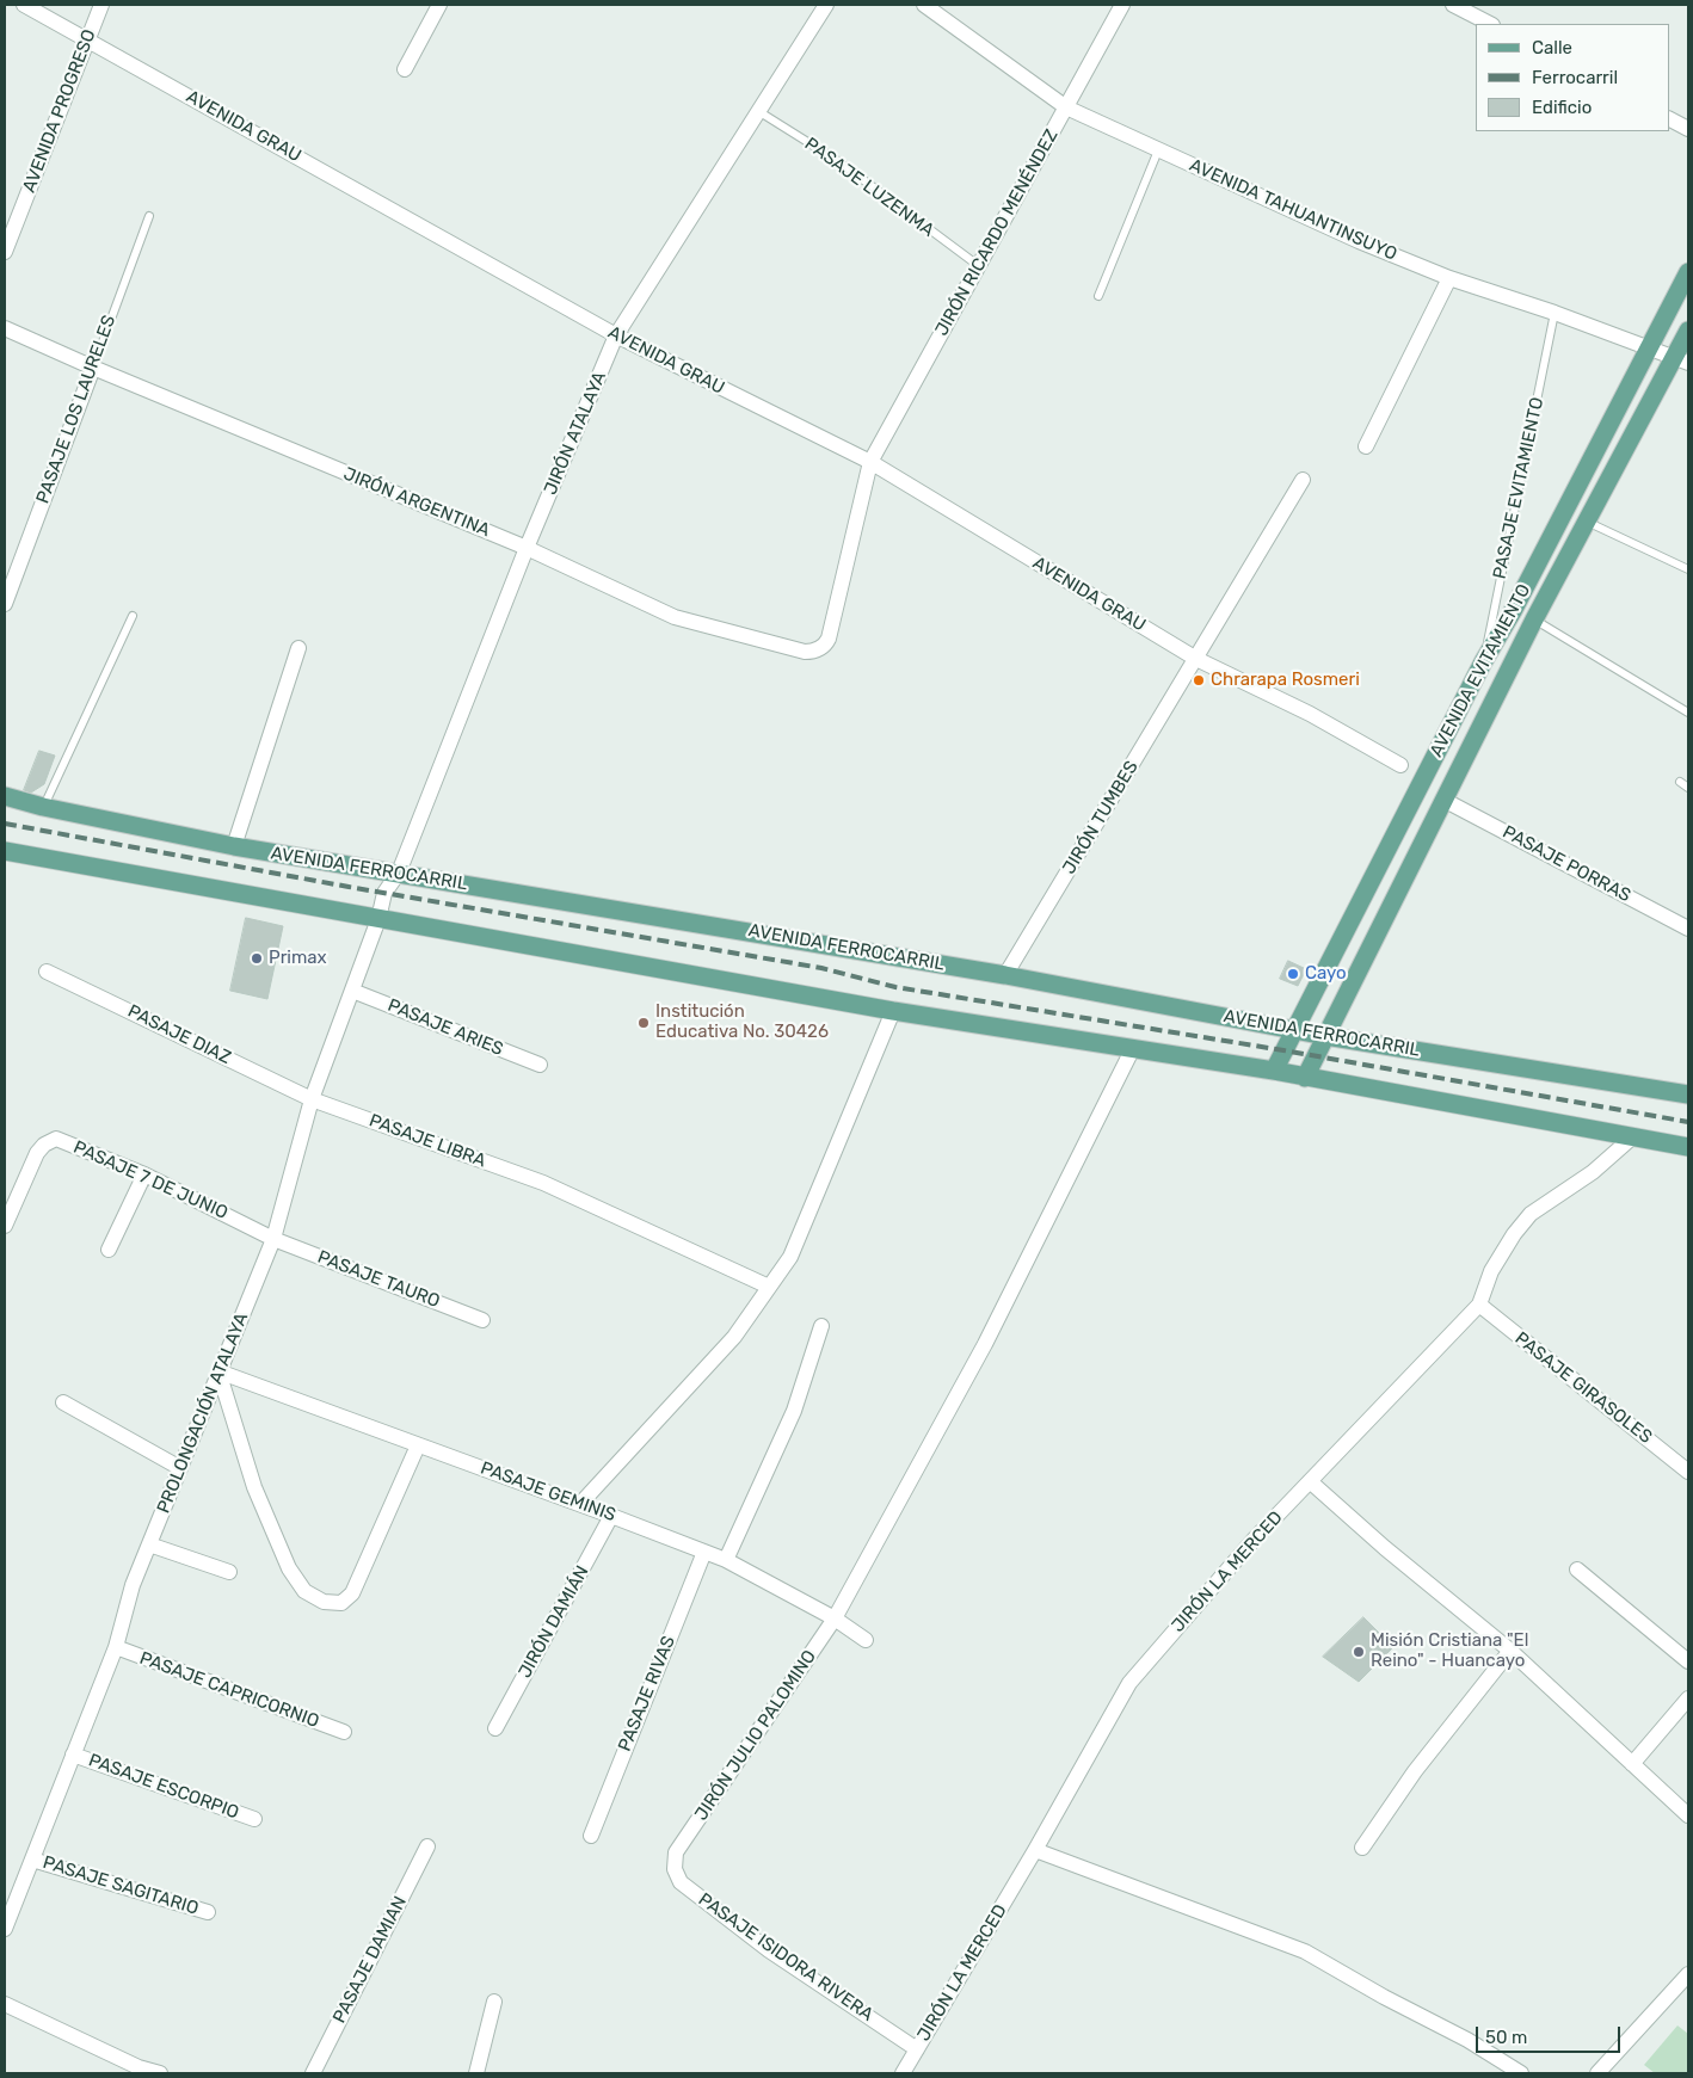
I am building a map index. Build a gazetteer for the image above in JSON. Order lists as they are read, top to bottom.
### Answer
{
  "streets": {
    "main road": ["AVENIDA EVITAMIENTO", "AVENIDA FERROCARRIL"],
    "street": [
      "AVENIDA PROGRESO",
      "AVENIDA GRAU",
      "AVENIDA TAHUANTINSUYO",
      "JIRÓN RICARDO MENÉNDEZ",
      "PASAJE LOS LAURELES",
      "JIRÓN ATALAYA",
      "JIRÓN ARGENTINA",
      "JIRÓN TUMBES",
      "PASAJE PORRAS",
      "PASAJE ARIES",
      "PASAJE DIAZ",
      "PASAJE LIBRA",
      "PASAJE 7 DE JUNIO",
      "PASAJE TAURO",
      "PASAJE GIRASOLES",
      "PROLONGACIÓN ATALAYA",
      "PASAJE GEMINIS",
      "JIRÓN LA MERCED",
      "JIRÓN DAMIÁN",
      "PASAJE CAPRICORNIO",
      "PASAJE RIVAS",
      "JIRÓN JULIO PALOMINO",
      "PASAJE ESCORPIO",
      "PASAJE SAGITARIO",
      "PASAJE ISIDORA RIVERA",
      "PASAJE DAMIAN"
    ],
    "lane": ["PASAJE LUZENMA", "PASAJE EVITAMIENTO"]
  },
  "crossings": [
    ["AVENIDA PROGRESO", "AVENIDA GRAU"],
    ["AVENIDA GRAU", "JIRÓN RICARDO MENÉNDEZ"],
    ["AVENIDA GRAU", "JIRÓN ATALAYA"],
    ["AVENIDA GRAU", "JIRÓN TUMBES"],
    ["PASAJE LUZENMA", "JIRÓN RICARDO MENÉNDEZ"],
    ["PASAJE LUZENMA", "JIRÓN ATALAYA"],
    ["AVENIDA TAHUANTINSUYO", "JIRÓN RICARDO MENÉNDEZ"],
    ["AVENIDA TAHUANTINSUYO", "PASAJE EVITAMIENTO"],
    ["AVENIDA TAHUANTINSUYO", "AVENIDA EVITAMIENTO"],
    ["JIRÓN RICARDO MENÉNDEZ", "JIRÓN ARGENTINA"],
    ["PASAJE LOS LAURELES", "JIRÓN ARGENTINA"],
    ["JIRÓN ATALAYA", "JIRÓN ARGENTINA"],
    ["JIRÓN ATALAYA", "AVENIDA FERROCARRIL"],
    ["JIRÓN ATALAYA", "PROLONGACIÓN ATALAYA"],
    ["PASAJE EVITAMIENTO", "AVENIDA EVITAMIENTO"],
    ["AVENIDA EVITAMIENTO", "PASAJE PORRAS"],
    ["AVENIDA EVITAMIENTO", "AVENIDA FERROCARRIL"],
    ["JIRÓN TUMBES", "AVENIDA FERROCARRIL"],
    ["PASAJE ARIES", "PROLONGACIÓN ATALAYA"],
    ["PASAJE DIAZ", "PASAJE LIBRA"],
    ["PASAJE DIAZ", "PROLONGACIÓN ATALAYA"],
    ["PASAJE LIBRA", "PROLONGACIÓN ATALAYA"],
    ["PASAJE 7 DE JUNIO", "PASAJE TAURO"],
    ["PASAJE 7 DE JUNIO", "PROLONGACIÓN ATALAYA"],
    ["PASAJE TAURO", "PROLONGACIÓN ATALAYA"],
    ["PASAJE GIRASOLES", "JIRÓN LA MERCED"],
    ["PROLONGACIÓN ATALAYA", "PASAJE GEMINIS"],
    ["PROLONGACIÓN ATALAYA", "PASAJE CAPRICORNIO"],
    ["PROLONGACIÓN ATALAYA", "PASAJE ESCORPIO"],
    ["PROLONGACIÓN ATALAYA", "PASAJE SAGITARIO"],
    ["PASAJE GEMINIS", "JIRÓN DAMIÁN"],
    ["PASAJE GEMINIS", "PASAJE RIVAS"],
    ["PASAJE GEMINIS", "JIRÓN JULIO PALOMINO"],
    ["JIRÓN LA MERCED", "PASAJE ISIDORA RIVERA"],
    ["JIRÓN JULIO PALOMINO", "PASAJE ISIDORA RIVERA"]
  ],
  "places": [
    "Chrarapa Rosmeri",
    "Primax",
    "Cayo",
    "Institución Educativa No. 30426",
    "Misión Cristiana \"El Reino\" - Huancayo"
  ],
  "legend": ["Calle", "Ferrocarril", "Edificio"],
  "scale_bar": "50 m"
}
